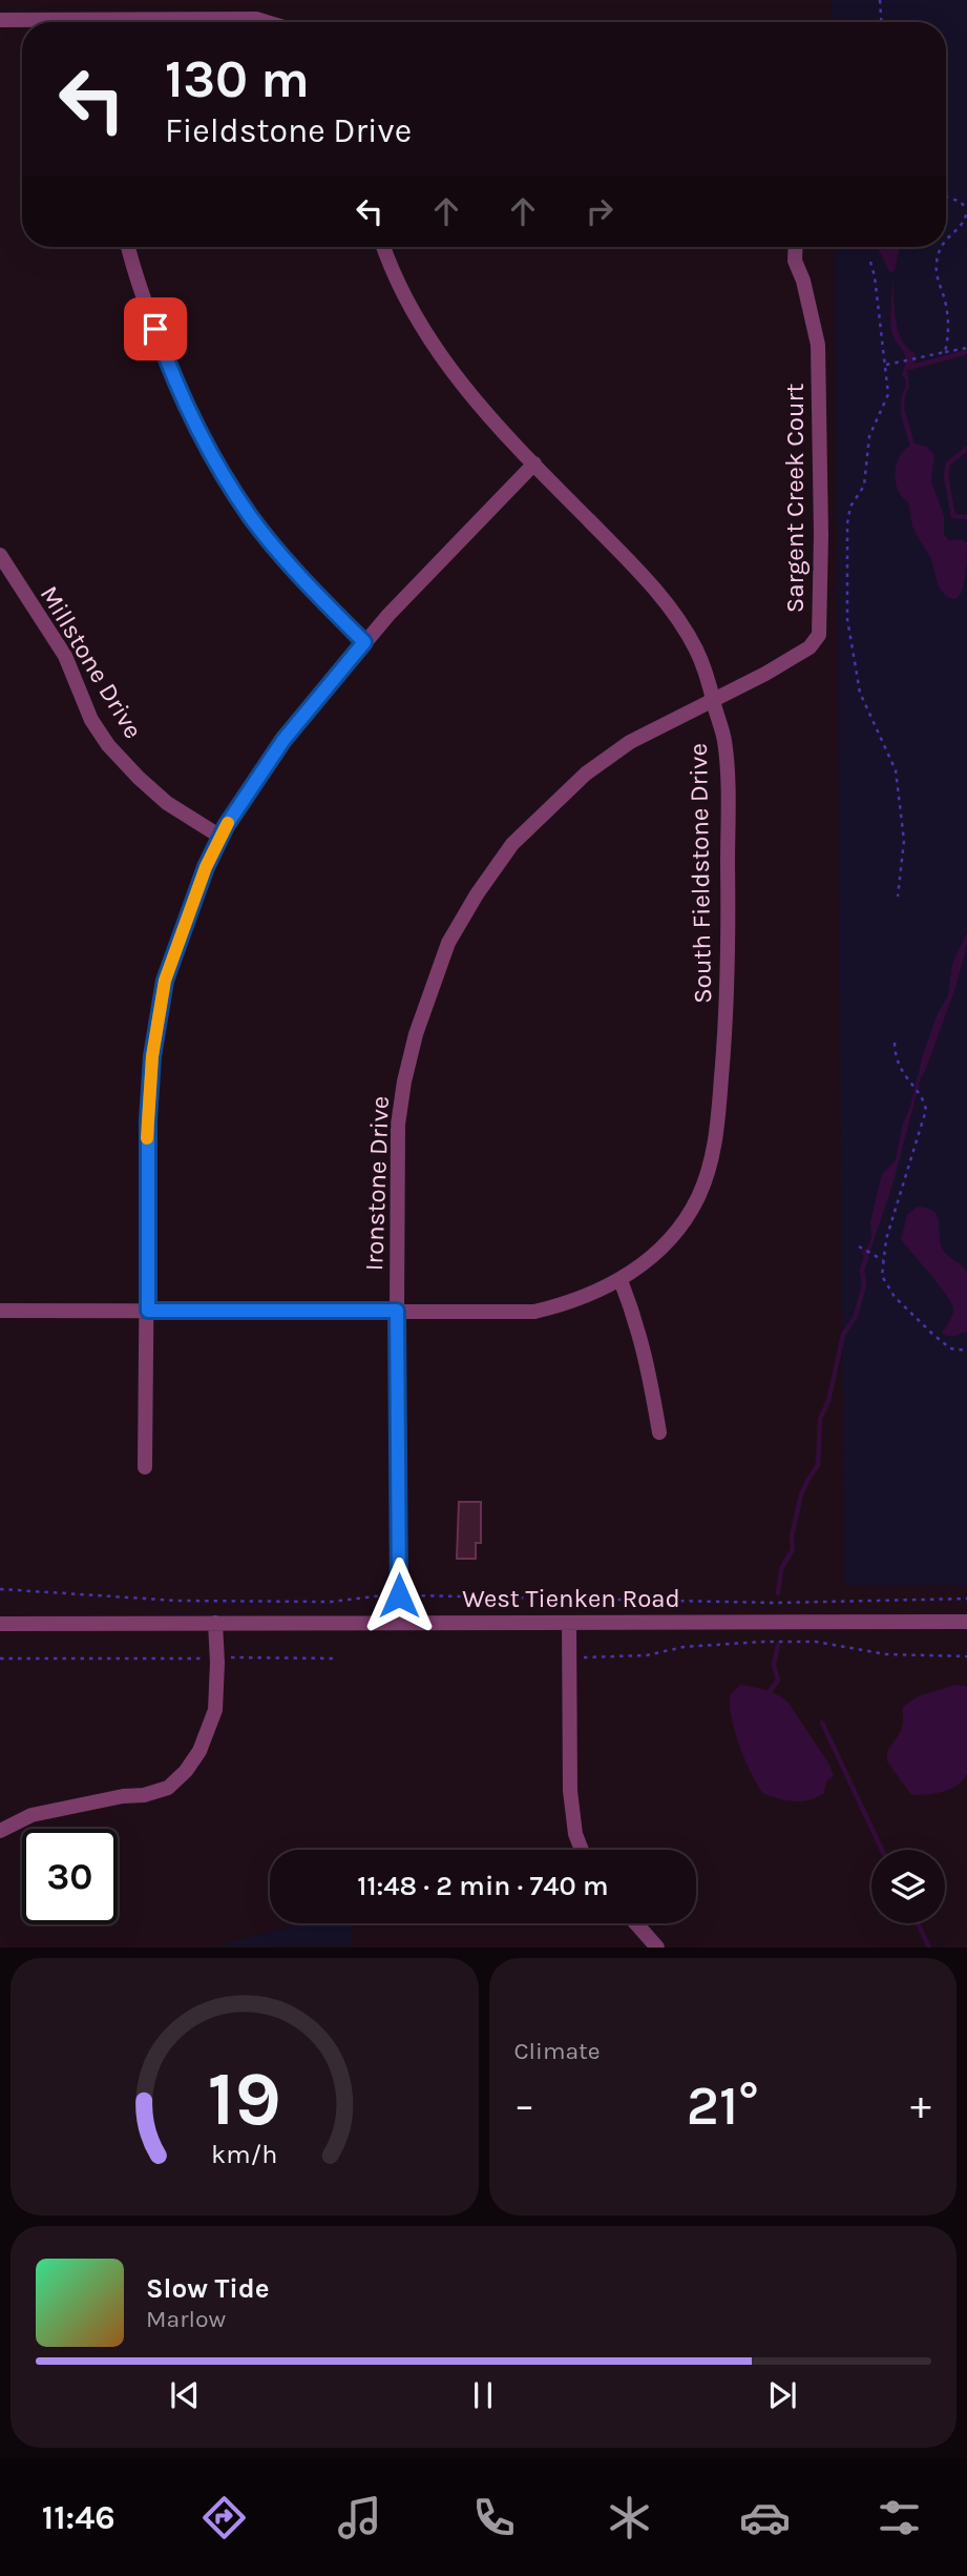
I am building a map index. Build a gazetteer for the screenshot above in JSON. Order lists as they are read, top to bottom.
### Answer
{
  "streets": {
    "street": [
      "Sargent Creek Court",
      "Millstone Drive",
      "South Fieldstone Drive",
      "Ironstone Drive",
      "West Tienken Road"
    ]
  },
  "crossings": [
    ["Sargent Creek Court", "South Fieldstone Drive"],
    ["Sargent Creek Court", "Ironstone Drive"],
    ["South Fieldstone Drive", "Ironstone Drive"],
    ["Ironstone Drive", "West Tienken Road"]
  ],
  "page": {
    "turn": ["130 m", "Fieldstone Drive"],
    "limit": "30",
    "trip": "11:48 · 2 min · 740 m",
    "tile": "Climate",
    "heat": ["−", "21°", "+"],
    "song": ["Slow Tide", "Marlow"],
    "tabs": "11:46",
    "gauge": ["19", "km/h"]
  }
}
